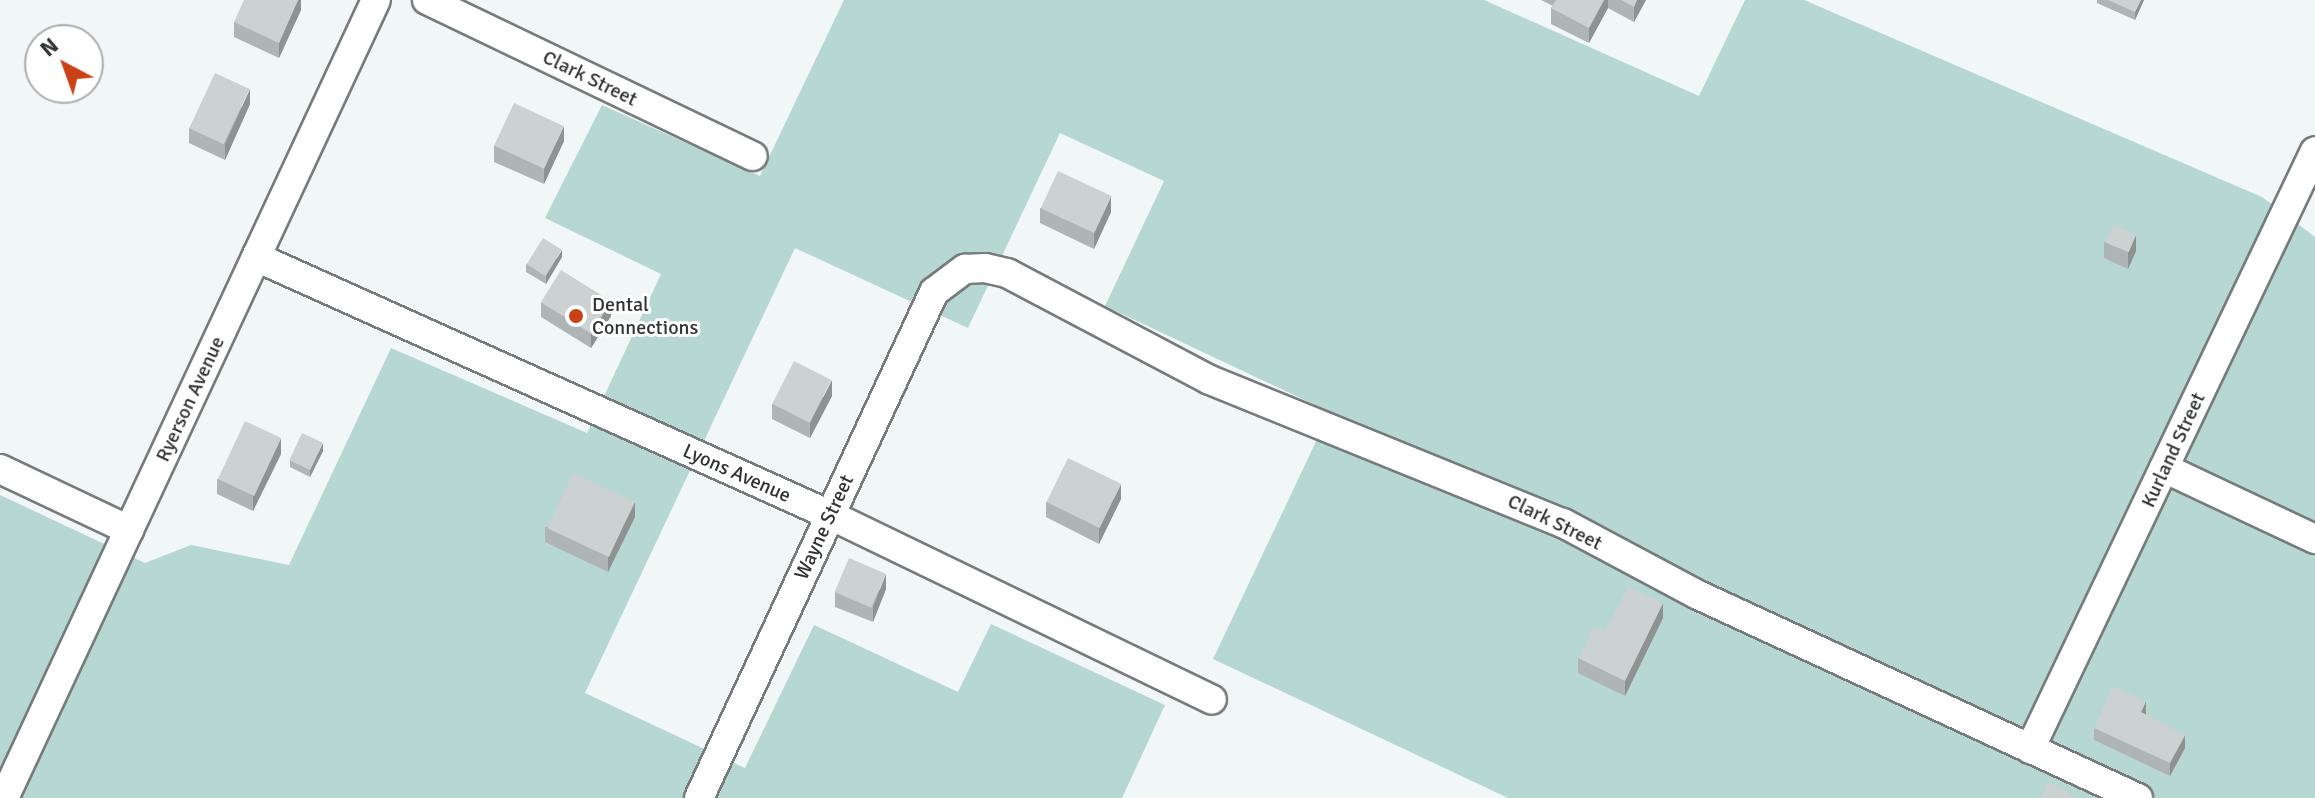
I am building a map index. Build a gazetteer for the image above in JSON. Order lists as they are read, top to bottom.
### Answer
{
  "streets": {
    "street": [
      "Clark Street",
      "Ryerson Avenue",
      "Kurland Street",
      "Lyons Avenue",
      "Wayne Street"
    ]
  },
  "crossings": [
    ["Clark Street", "Kurland Street"],
    ["Clark Street", "Wayne Street"],
    ["Ryerson Avenue", "Lyons Avenue"],
    ["Lyons Avenue", "Wayne Street"]
  ],
  "places": ["Dental Connections"],
  "north": "top left"
}
